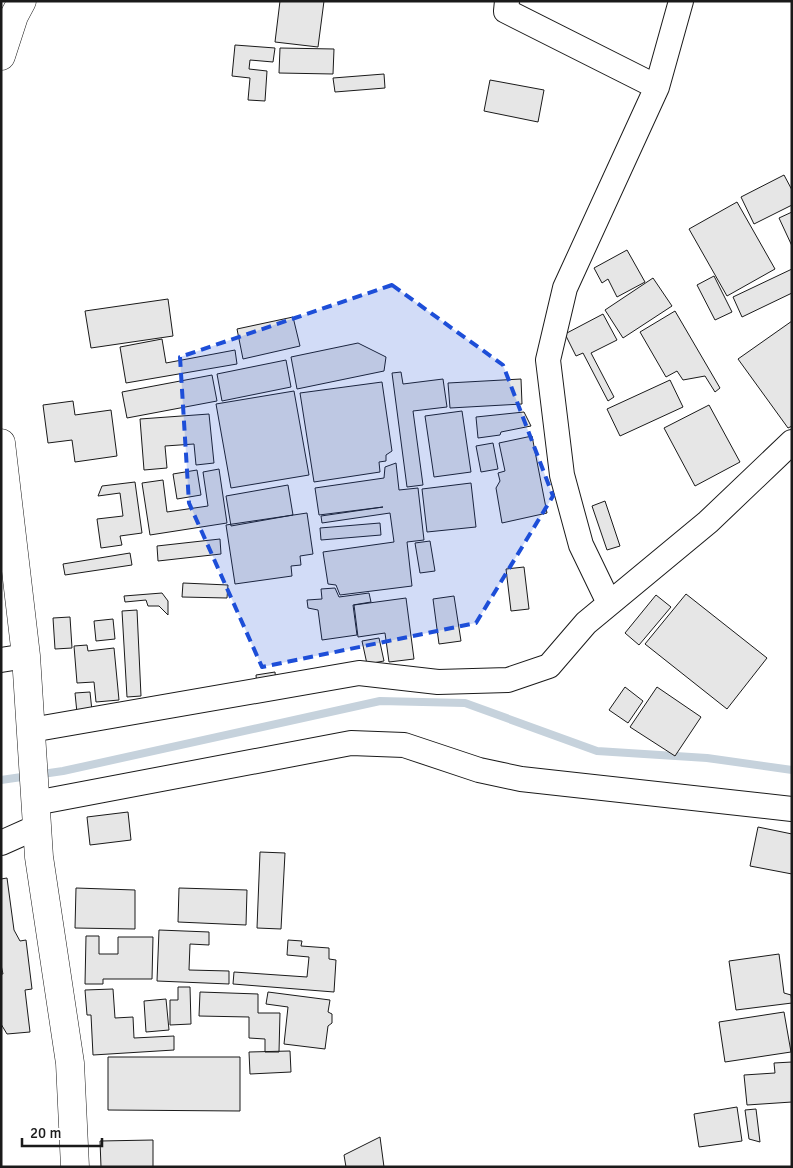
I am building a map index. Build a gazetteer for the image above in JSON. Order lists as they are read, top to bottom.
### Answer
{
  "scale_bar": "20 m"
}
